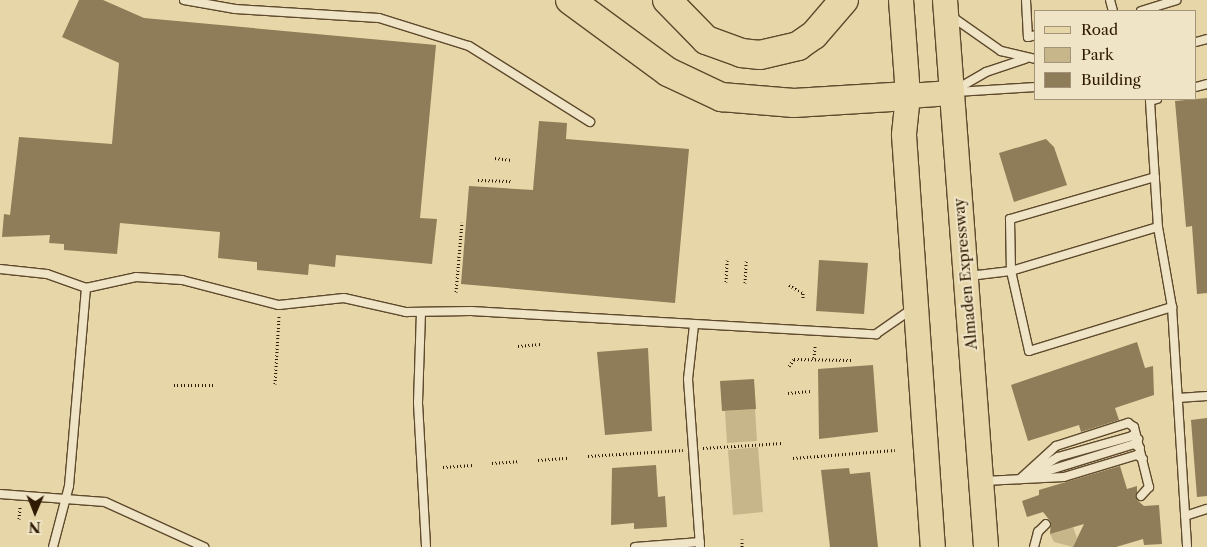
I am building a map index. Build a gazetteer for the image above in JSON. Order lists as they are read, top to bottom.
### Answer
{
  "streets": {
    "main road": ["Almaden Expressway"]
  },
  "legend": ["Road", "Park", "Building"],
  "north": "bottom"
}
